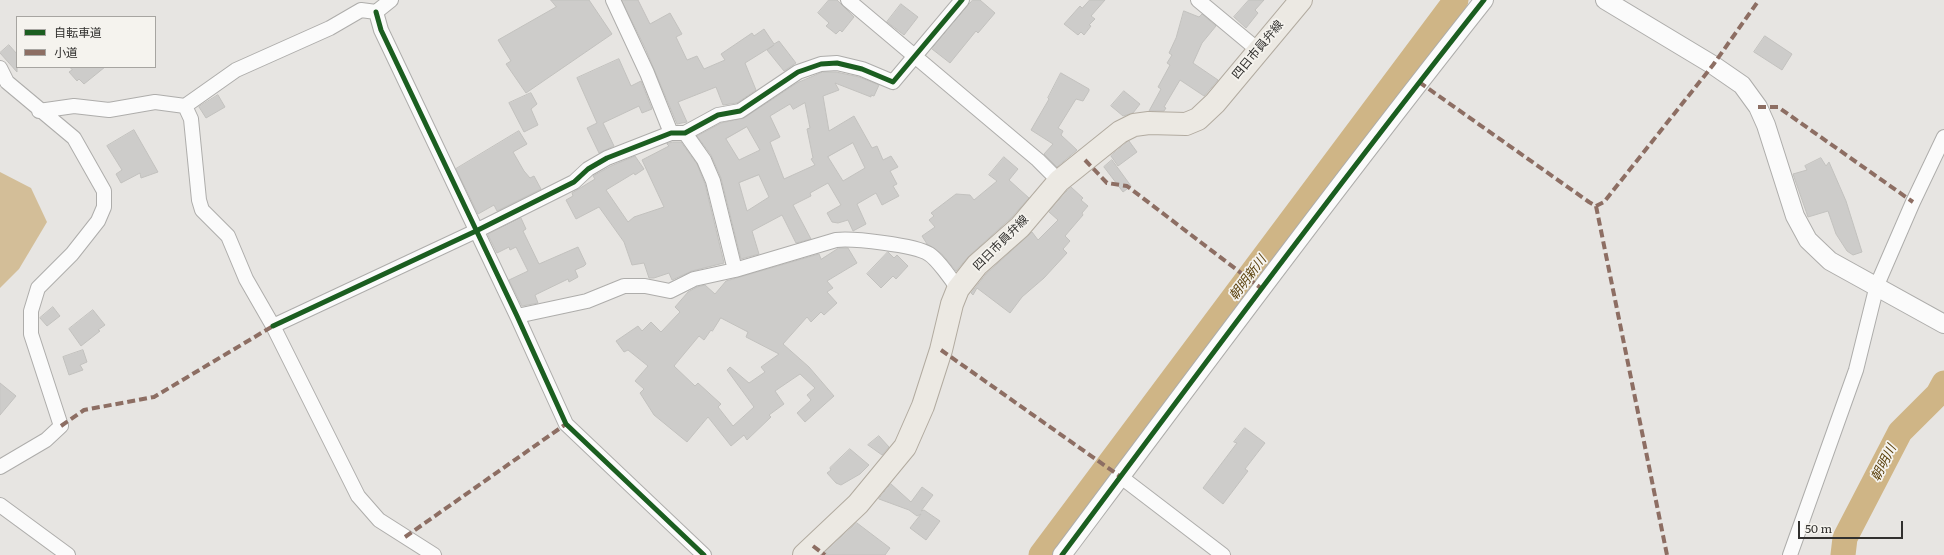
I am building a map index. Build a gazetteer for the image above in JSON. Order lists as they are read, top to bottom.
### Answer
{
  "streets": {
    "main road": ["四日市員弁線"]
  },
  "water": ["朝明新川", "朝明川"],
  "legend": ["自転車道", "小道"],
  "scale_bar": "50 m"
}
